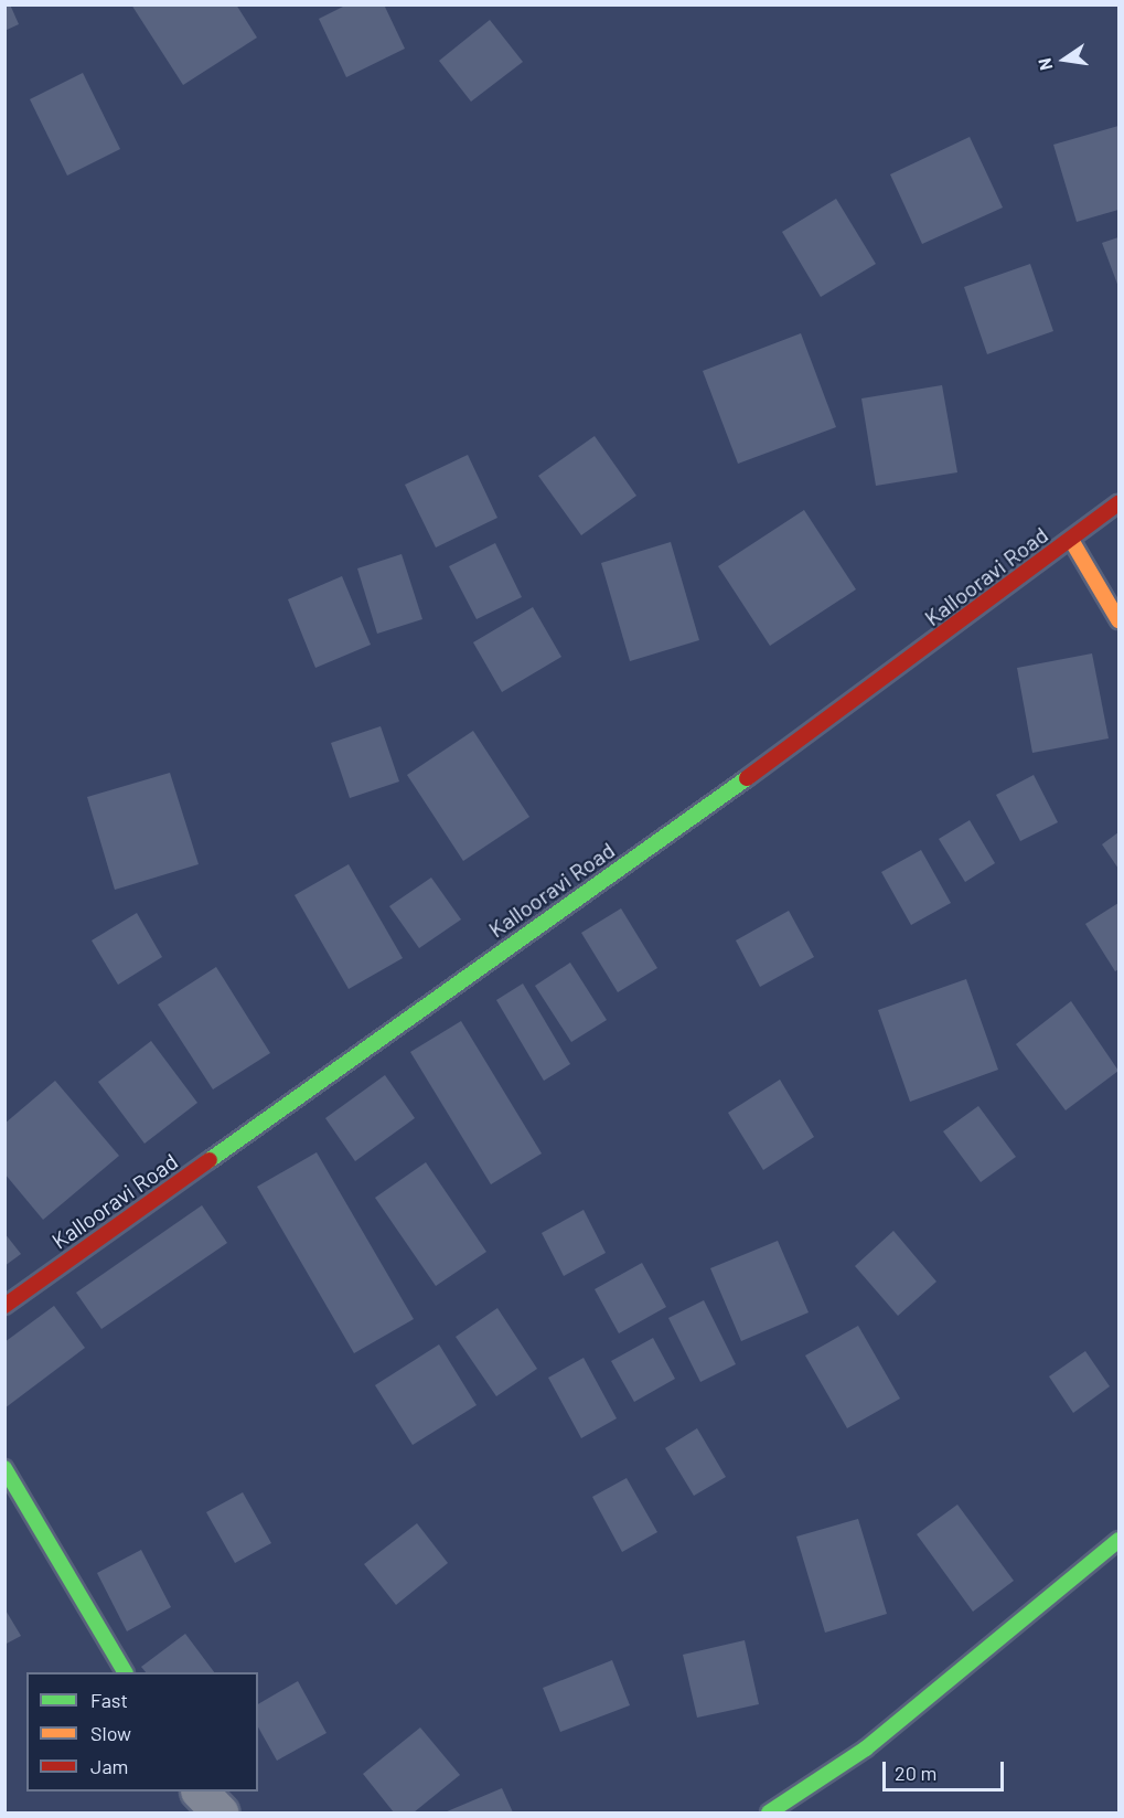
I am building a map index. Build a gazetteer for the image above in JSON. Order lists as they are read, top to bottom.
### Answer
{
  "streets": {
    "main road": ["Kallooravi Road"]
  },
  "legend": ["Fast", "Slow", "Jam"],
  "scale_bar": "20 m",
  "north": "left"
}
